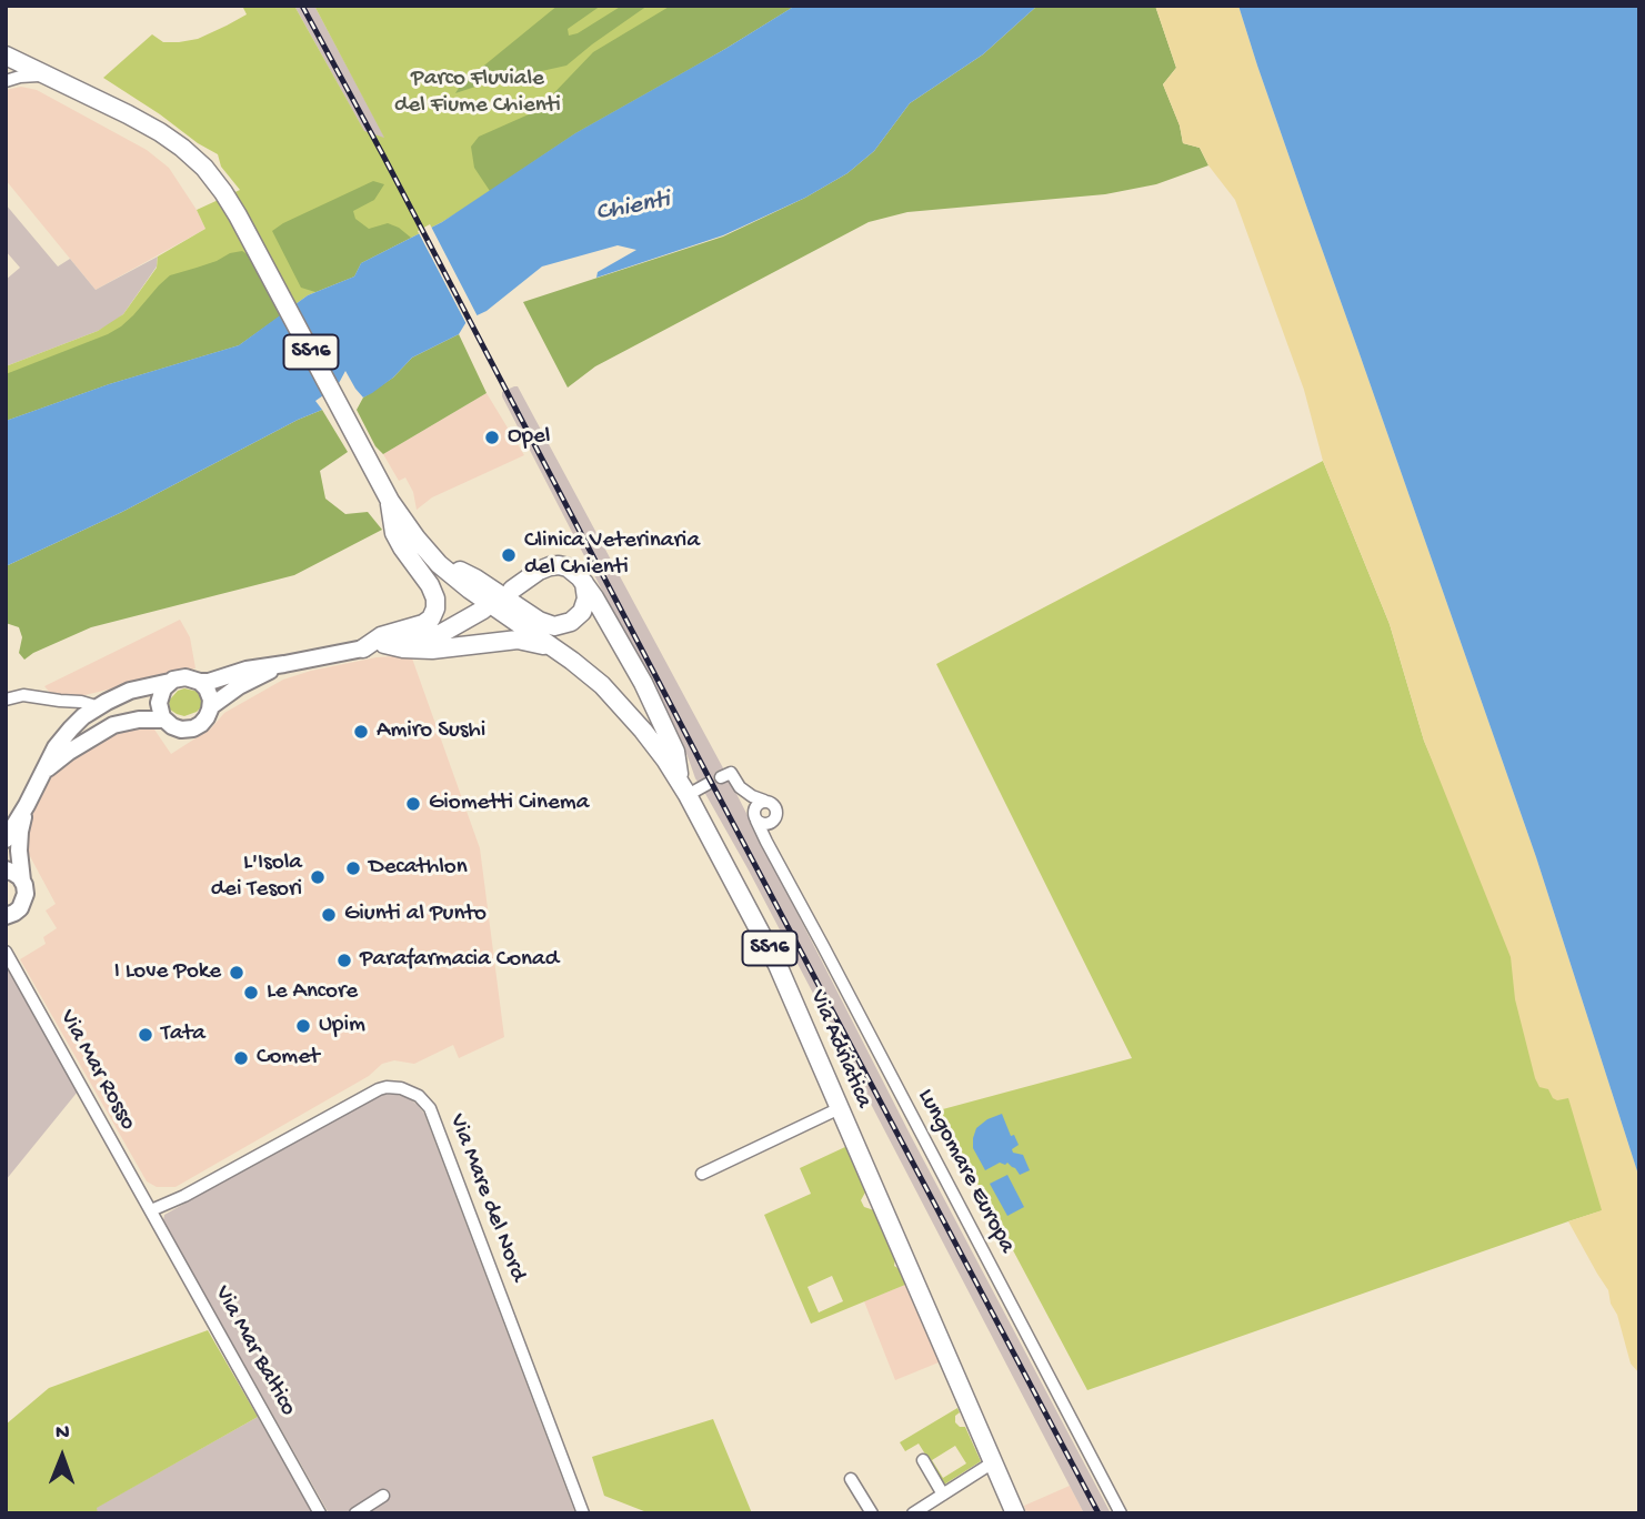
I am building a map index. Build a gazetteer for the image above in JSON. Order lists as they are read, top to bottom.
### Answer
{
  "streets": {
    "main road": ["SS16", "Via Adriatica"],
    "street": [
      "Via Mar Rosso",
      "Lungomare Europa",
      "Via Mare del Nord",
      "Via Mar Baltico"
    ]
  },
  "crossings": [
    ["SS16", "Via Adriatica"],
    ["Via Mar Rosso", "Via Mare del Nord"],
    ["Via Mar Rosso", "Via Mar Baltico"],
    ["Via Mare del Nord", "Via Mar Baltico"]
  ],
  "water": ["Chienti"],
  "parks": ["Parco Fluviale del Fiume Chienti"],
  "places": [
    "Opel",
    "Clinica Veterinaria del Chienti",
    "Amiro Sushi",
    "Giometti Cinema",
    "Decathlon",
    "L'Isola dei Tesori",
    "Giunti al Punto",
    "Parafarmacia Conad",
    "I Love Poke",
    "Le Ancore",
    "Upim",
    "Tata",
    "Comet"
  ],
  "north": "top"
}
